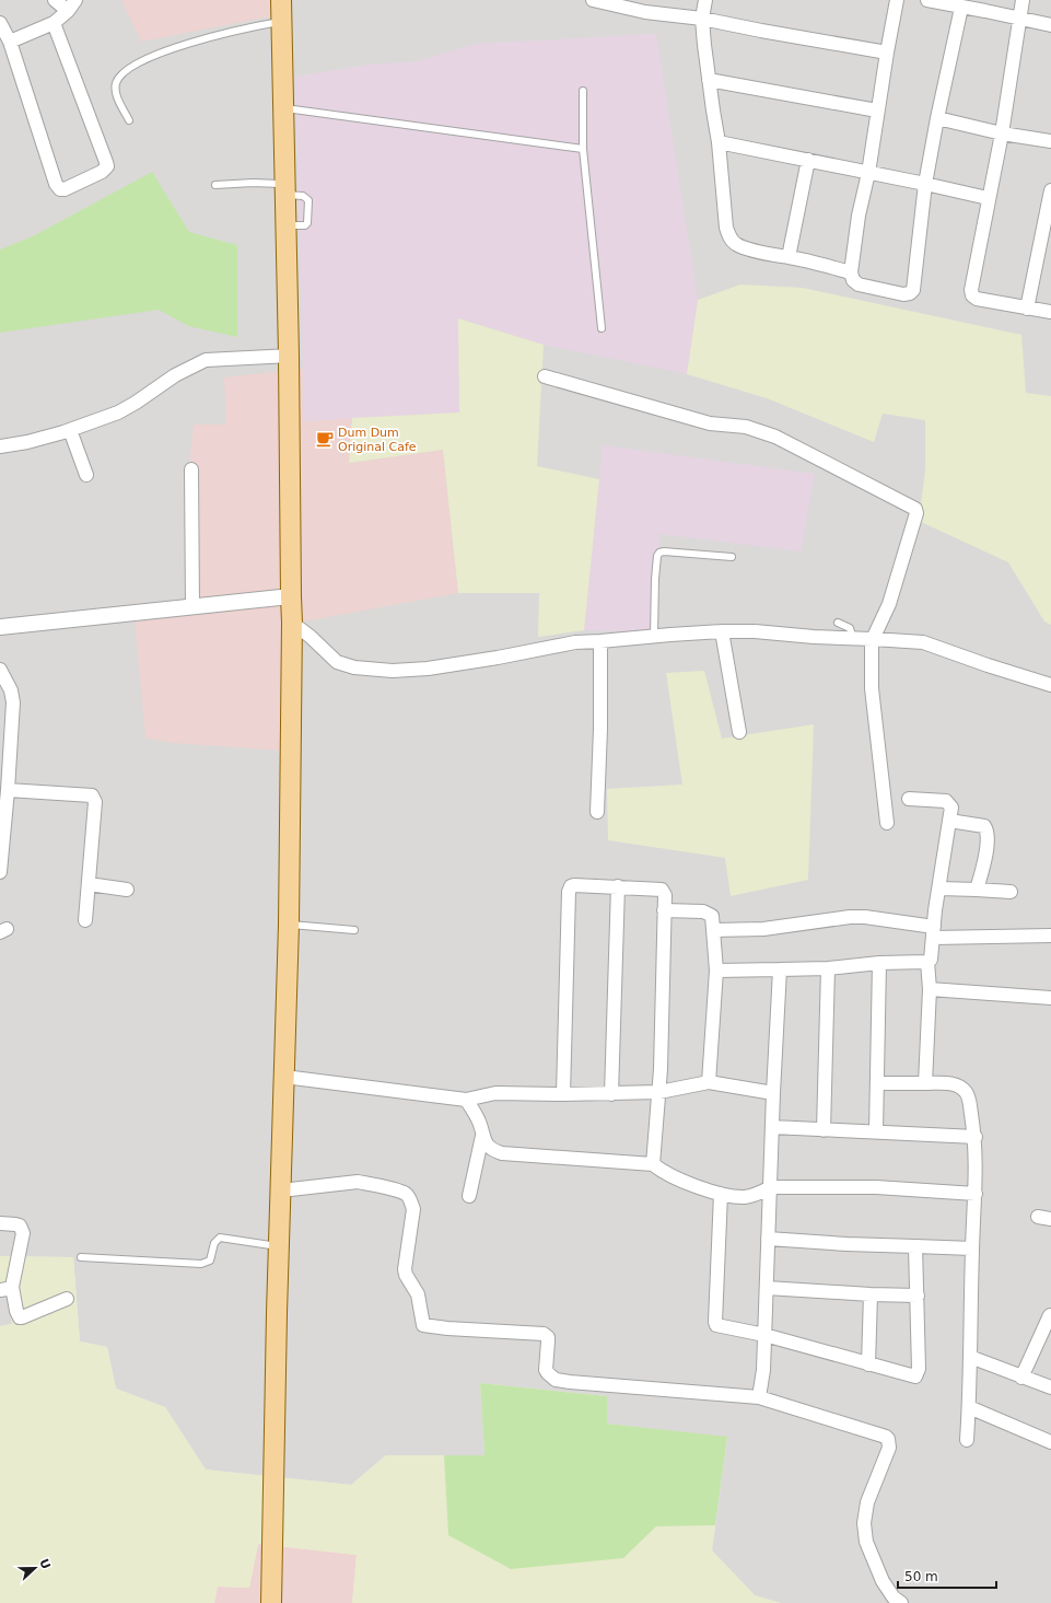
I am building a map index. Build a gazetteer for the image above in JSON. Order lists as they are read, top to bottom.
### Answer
{
  "places": {
    "cafe": ["Dum Dum Original Cafe"]
  },
  "scale_bar": "50 m",
  "north": "right"
}
